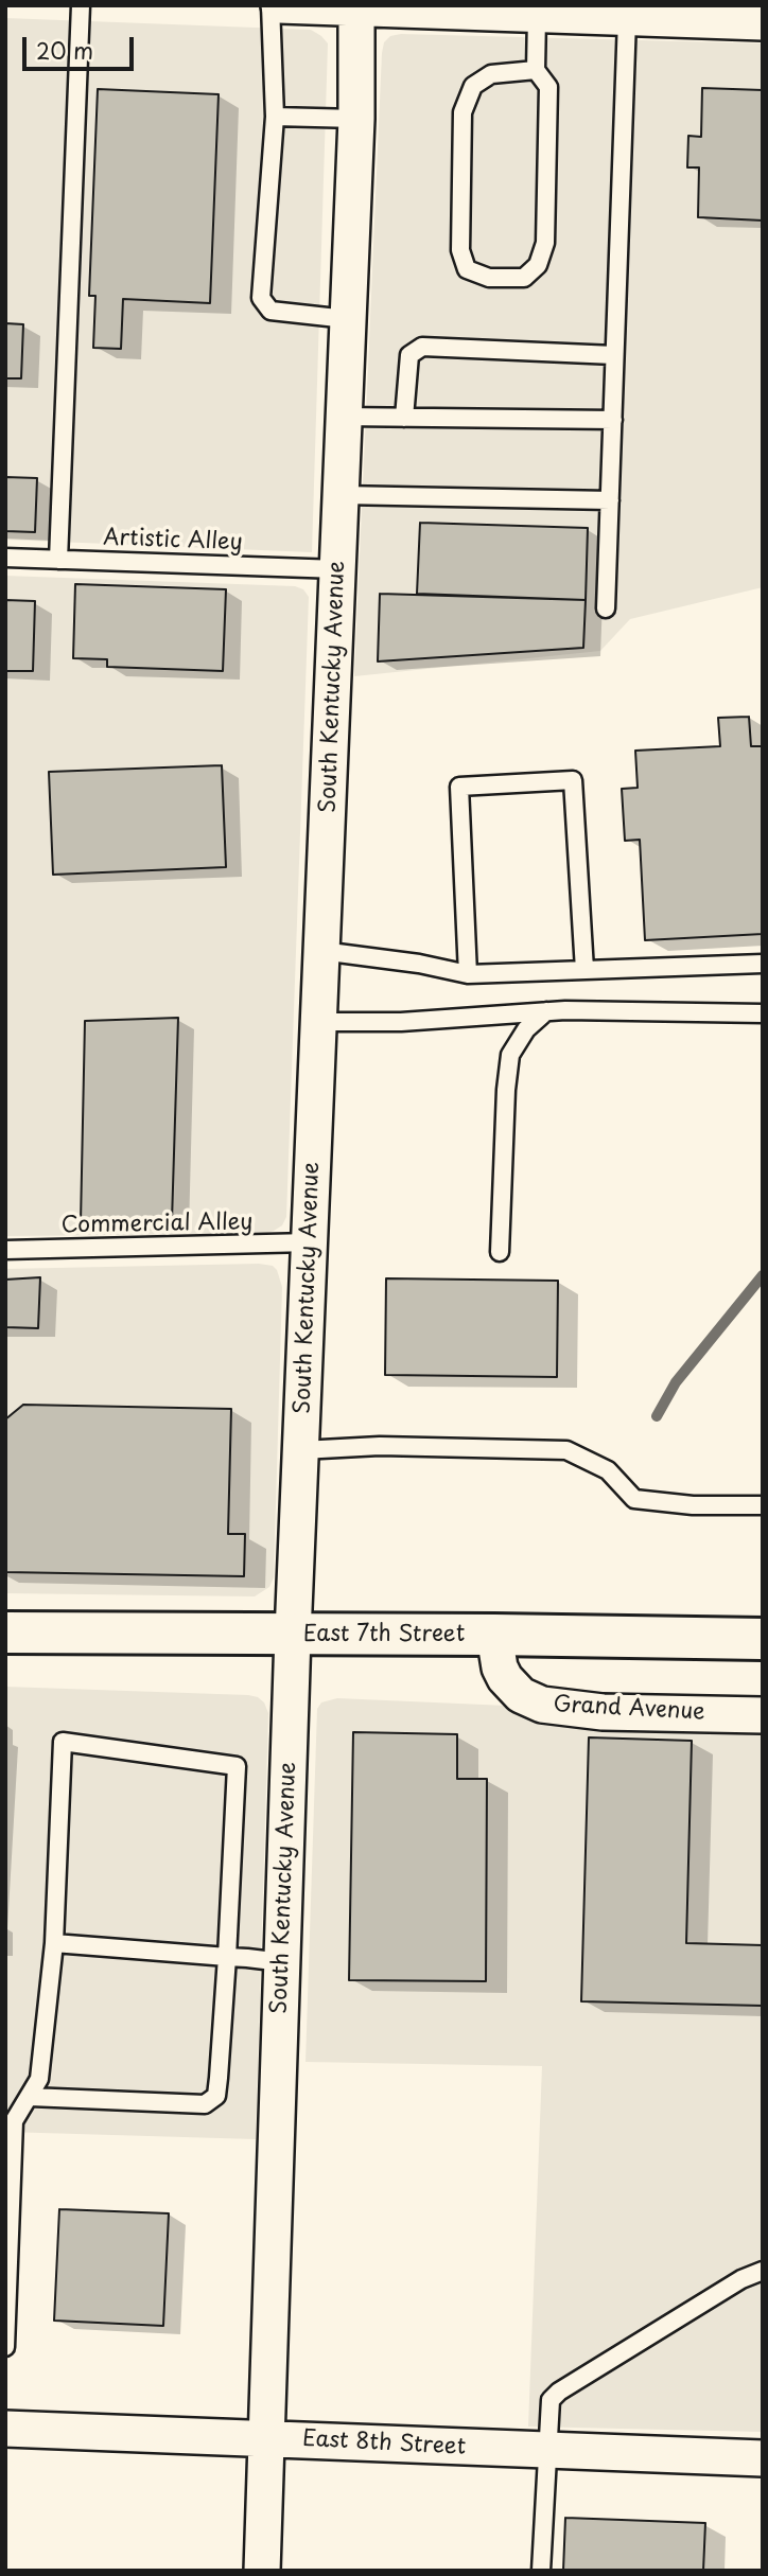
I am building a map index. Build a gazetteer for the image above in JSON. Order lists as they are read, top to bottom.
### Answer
{
  "streets": {
    "main road": ["East 7th Street"],
    "street": ["South Kentucky Avenue", "Grand Avenue", "East 8th Street"],
    "lane": ["Artistic Alley", "Commercial Alley"]
  },
  "crossings": [
    ["Artistic Alley", "South Kentucky Avenue"],
    ["South Kentucky Avenue", "Commercial Alley"],
    ["South Kentucky Avenue", "East 7th Street"],
    ["South Kentucky Avenue", "East 8th Street"],
    ["East 7th Street", "Grand Avenue"]
  ],
  "scale_bar": "20 m"
}
